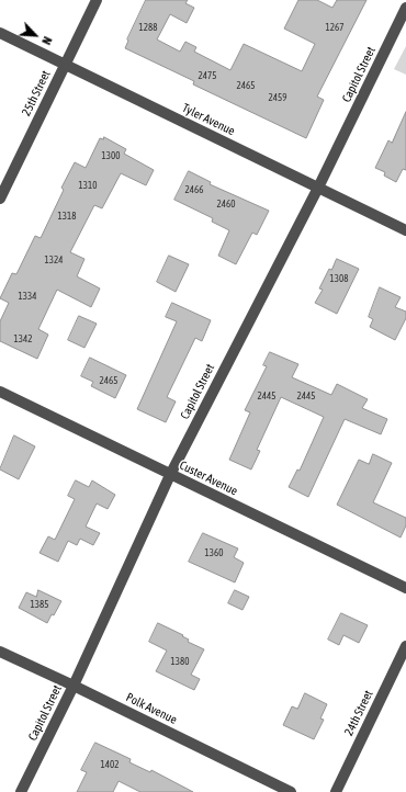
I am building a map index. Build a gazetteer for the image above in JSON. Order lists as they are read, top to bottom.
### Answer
{
  "streets": {
    "street": [
      "Capitol Street",
      "25th Street",
      "Tyler Avenue",
      "Custer Avenue",
      "Polk Avenue",
      "24th Street"
    ]
  },
  "crossings": [
    ["Capitol Street", "Tyler Avenue"],
    ["Capitol Street", "Custer Avenue"],
    ["Capitol Street", "Polk Avenue"],
    ["25th Street", "Tyler Avenue"]
  ],
  "house_numbers": [
    "1288",
    "1267",
    "2475",
    "2465",
    "2459",
    "1300",
    "1310",
    "2466",
    "2460",
    "1318",
    "1324",
    "1308",
    "1334",
    "1342",
    "2465",
    "2445",
    "2445",
    "1360",
    "1385",
    "1380",
    "1402"
  ],
  "north": "bottom right"
}
